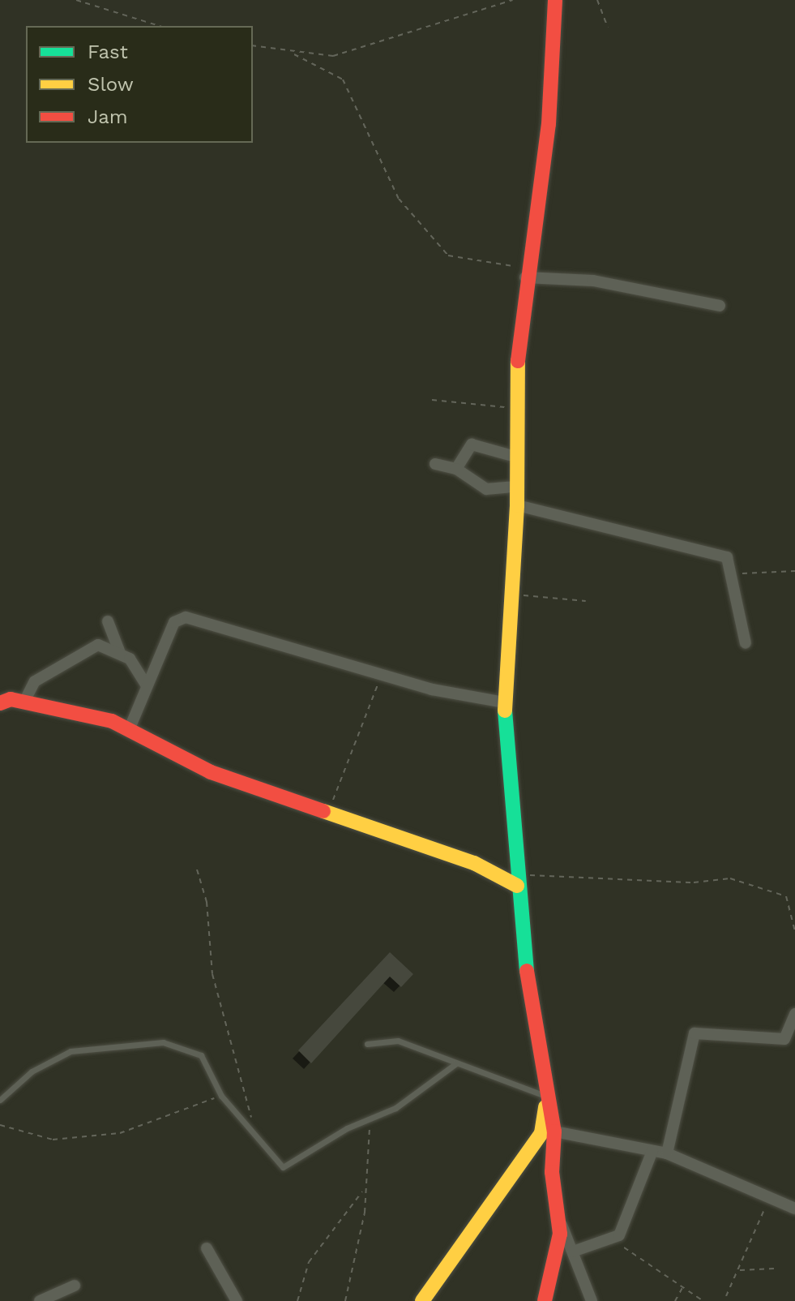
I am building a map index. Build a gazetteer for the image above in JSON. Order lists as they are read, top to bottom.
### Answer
{
  "legend": ["Fast", "Slow", "Jam"]
}
